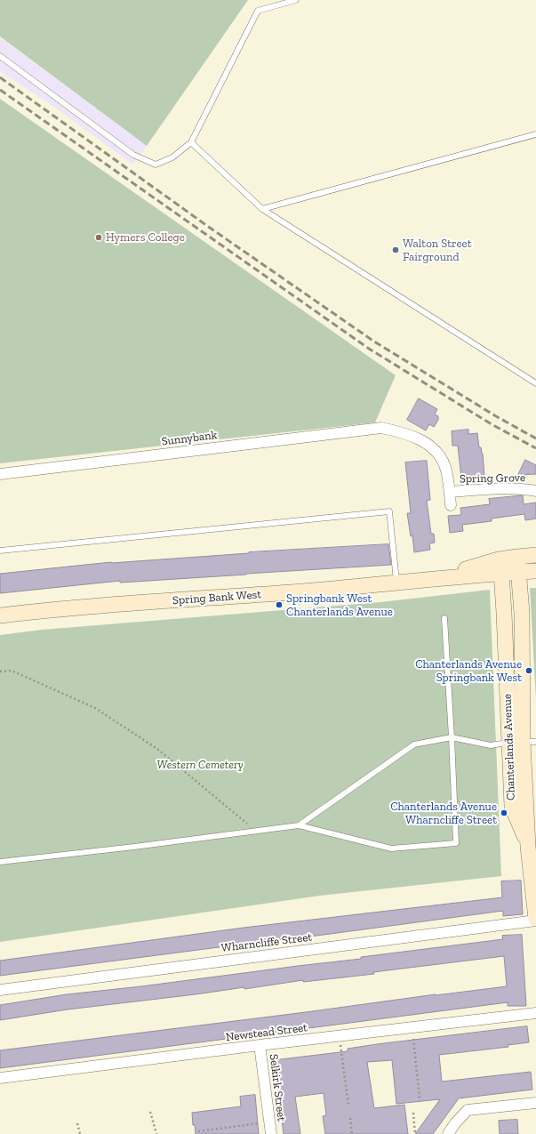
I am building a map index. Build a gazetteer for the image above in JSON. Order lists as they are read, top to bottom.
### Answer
{
  "streets": {
    "street": [
      "Sunnybank",
      "Spring Grove",
      "Spring Bank West",
      "Chanterlands Avenue",
      "Wharncliffe Street",
      "Newstead Street",
      "Selkirk Street"
    ]
  },
  "crossings": [
    ["Sunnybank", "Spring Grove"],
    ["Spring Bank West", "Chanterlands Avenue"],
    ["Chanterlands Avenue", "Wharncliffe Street"],
    ["Newstead Street", "Selkirk Street"]
  ],
  "parks": ["Western Cemetery"],
  "places": [
    "Hymers College",
    "Walton Street Fairground",
    "Springbank West Chanterlands Avenue",
    "Chanterlands Avenue Springbank West",
    "Chanterlands Avenue Wharncliffe Street"
  ]
}
